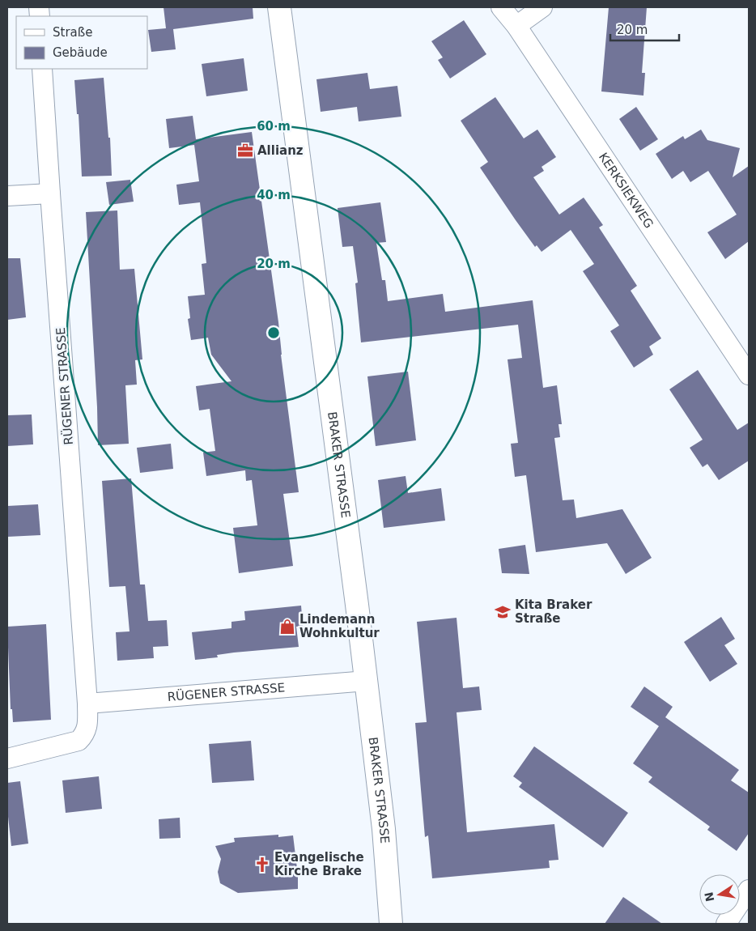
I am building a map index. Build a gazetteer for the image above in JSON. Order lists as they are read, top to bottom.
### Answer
{
  "streets": {
    "main road": ["BRAKER STRASSE"],
    "street": ["KERKSIEKWEG", "RÜGENER STRASSE"]
  },
  "crossings": [
    ["RÜGENER STRASSE", "BRAKER STRASSE"]
  ],
  "places": {
    "office": ["Allianz"],
    "school or university": ["Kita Braker Straße"],
    "shop": ["Lindemann Wohnkultur"],
    "church": ["Evangelische Kirche Brake"]
  },
  "legend": ["Straße", "Gebäude"],
  "scale_bar": "20 m",
  "north": "left",
  "rings": ["60 m", "40 m", "20 m"]
}
